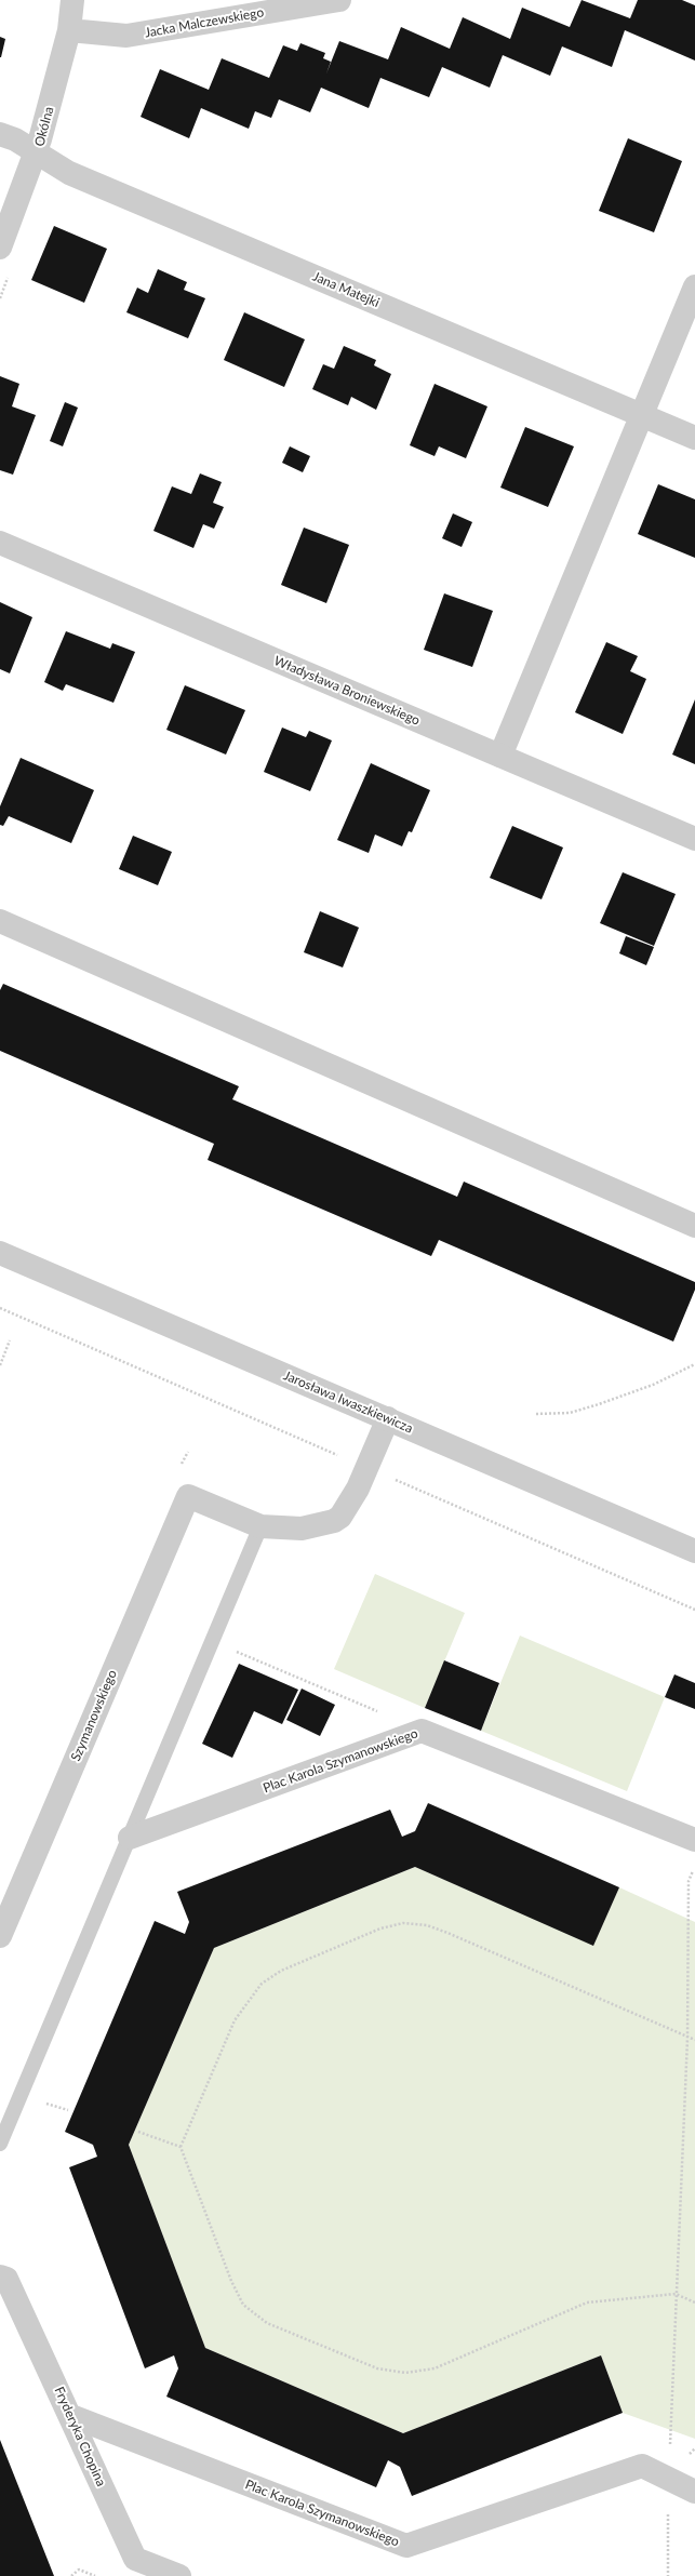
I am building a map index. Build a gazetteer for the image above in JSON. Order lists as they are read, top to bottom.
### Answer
{
  "streets": {
    "street": [
      "Jacka Malczewskiego",
      "Okólna",
      "Jana Matejki",
      "Władysława Broniewskiego",
      "Jarosława Iwaszkiewicza",
      "Szymanowskiego",
      "Plac Karola Szymanowskiego",
      "Fryderyka Chopina"
    ]
  },
  "crossings": [
    ["Jacka Malczewskiego", "Okólna"],
    ["Okólna", "Jana Matejki"],
    ["Plac Karola Szymanowskiego", "Fryderyka Chopina"]
  ]
}
